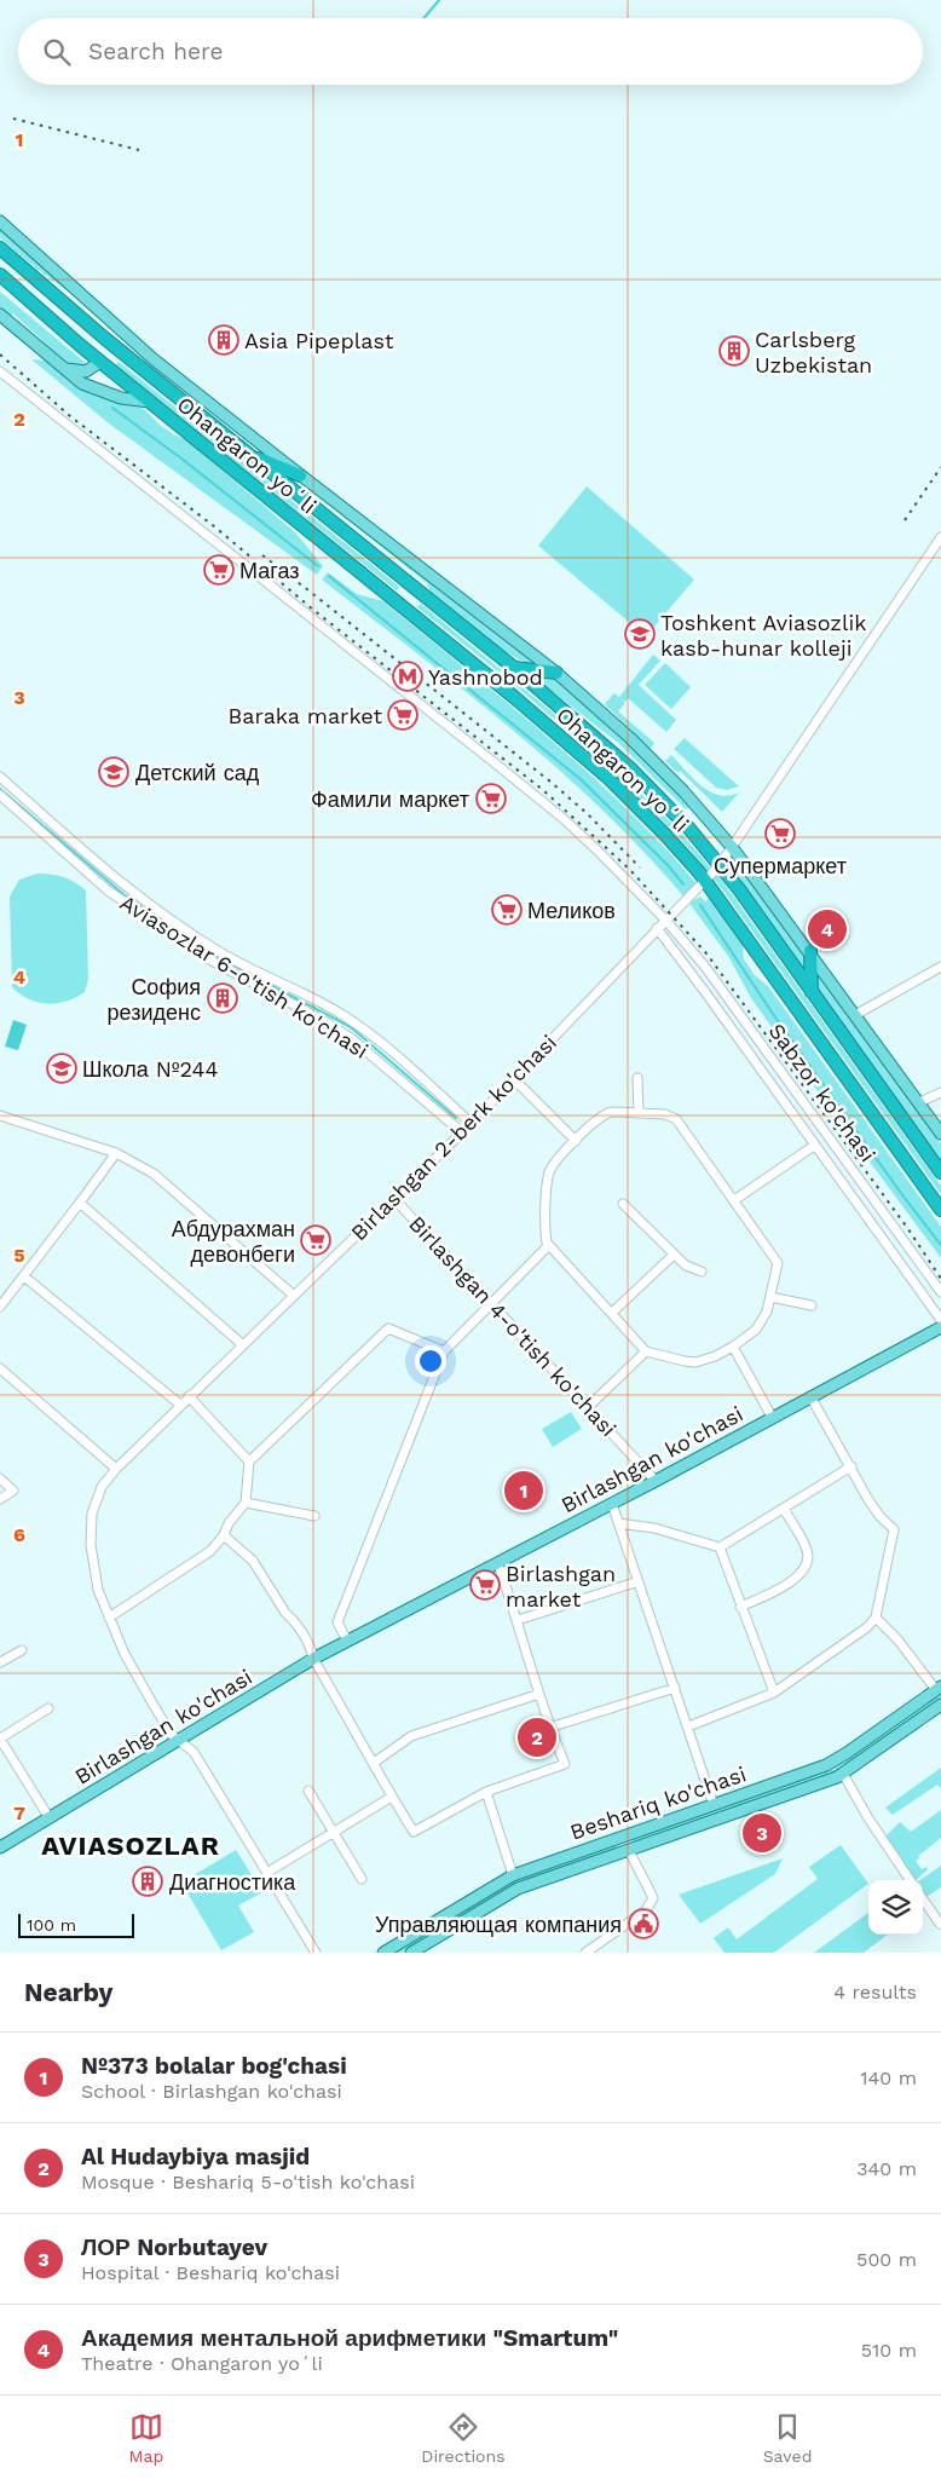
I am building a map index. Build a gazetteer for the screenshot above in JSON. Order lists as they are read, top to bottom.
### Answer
{
  "streets": {
    "highway": ["Ohangaron yoʻli"],
    "main road": ["Birlashgan ko'chasi", "Beshariq ko'chasi"],
    "street": [
      "Aviasozlar 6-o'tish ko'chasi",
      "Sabzor ko'chasi",
      "Birlashgan 2-berk ko'chasi",
      "Birlashgan 4-o'tish ko'chasi"
    ]
  },
  "crossings": [
    ["Ohangaron yoʻli", "Birlashgan 2-berk ko'chasi"],
    ["Aviasozlar 6-o'tish ko'chasi", "Birlashgan 2-berk ko'chasi"],
    ["Sabzor ko'chasi", "Birlashgan 2-berk ko'chasi"],
    ["Birlashgan 2-berk ko'chasi", "Birlashgan 4-o'tish ko'chasi"],
    ["Birlashgan 2-berk ko'chasi", "Birlashgan ko'chasi"],
    ["Birlashgan 4-o'tish ko'chasi", "Birlashgan ko'chasi"]
  ],
  "districts": ["AVIASOZLAR"],
  "places": {
    "building": [
      "Asia Pipeplast",
      "Carlsberg Uzbekistan",
      "София резиденс",
      "Диагностика"
    ],
    "supermarket": [
      "Магаз",
      "Baraka market",
      "Фамили маркет",
      "Супермаркет",
      "Меликов",
      "Абдурахман девонбеги",
      "Birlashgan market"
    ],
    "school or university": ["Toshkent Aviasozlik kasb-hunar kolleji", "Детский сад", "Школа №244"],
    "metro station": ["Yashnobod"],
    "public building": ["Управляющая компания"]
  },
  "scale_bar": "100 m",
  "page": {
    "search": "Search here",
    "pins": [
      "4",
      "1",
      "2",
      "3"
    ],
    "scale": "100 m",
    "heading": ["Nearby", "4 results"],
    "list": [
      {
        "mark": "1",
        "name": "№373 bolalar bog'chasi",
        "note": "School · Birlashgan ko'chasi",
        "value": "140 m"
      },
      {
        "mark": "2",
        "name": "Al Hudaybiya masjid",
        "note": "Mosque · Beshariq 5-o'tish ko'chasi",
        "value": "340 m"
      },
      {
        "mark": "3",
        "name": "ЛОР Norbutayev",
        "note": "Hospital · Beshariq ko'chasi",
        "value": "500 m"
      },
      {
        "mark": "4",
        "name": "Академия ментальной арифметики \"Smartum\"",
        "note": "Theatre · Ohangaron yoʻli",
        "value": "510 m"
      }
    ],
    "nav": ["Map", "Directions", "Saved"]
  },
  "grid": {
    "rows": [
      "1",
      "2",
      "3",
      "4",
      "5",
      "6",
      "7"
    ]
  }
}
